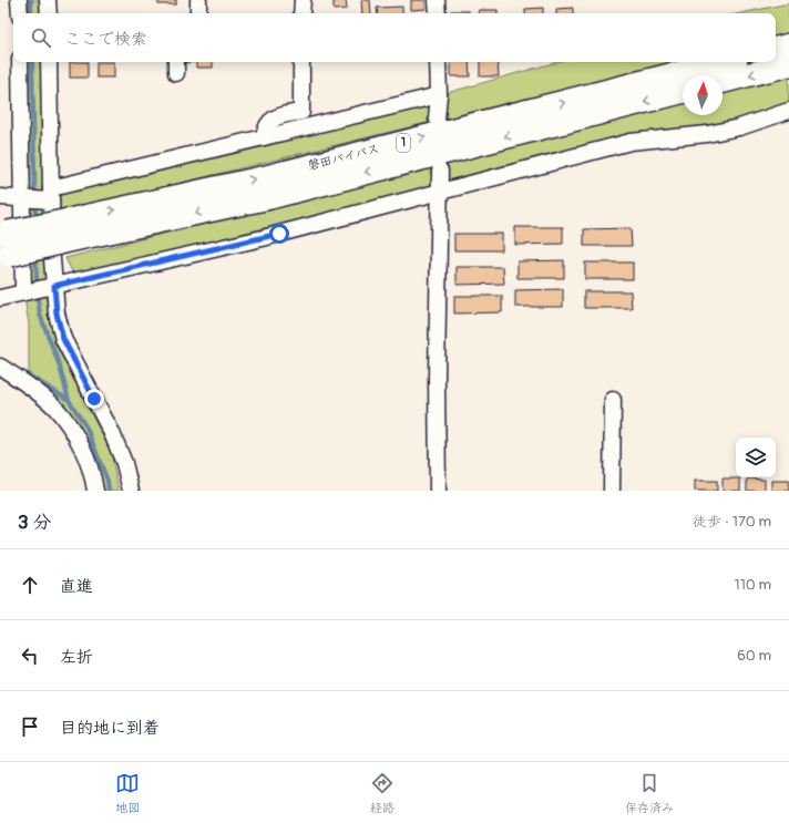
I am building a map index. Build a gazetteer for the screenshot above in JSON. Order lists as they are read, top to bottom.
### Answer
{
  "streets": {
    "highway": ["1", "磐田バイパス"]
  },
  "north": "top",
  "page": {
    "search": "ここで検索",
    "heading": ["3 分", "徒歩 · 170 m"],
    "list": [
      ["直進", "110 m"],
      ["左折", "60 m"],
      "目的地に到着"
    ],
    "nav": ["地図", "経路", "保存済み"]
  }
}
